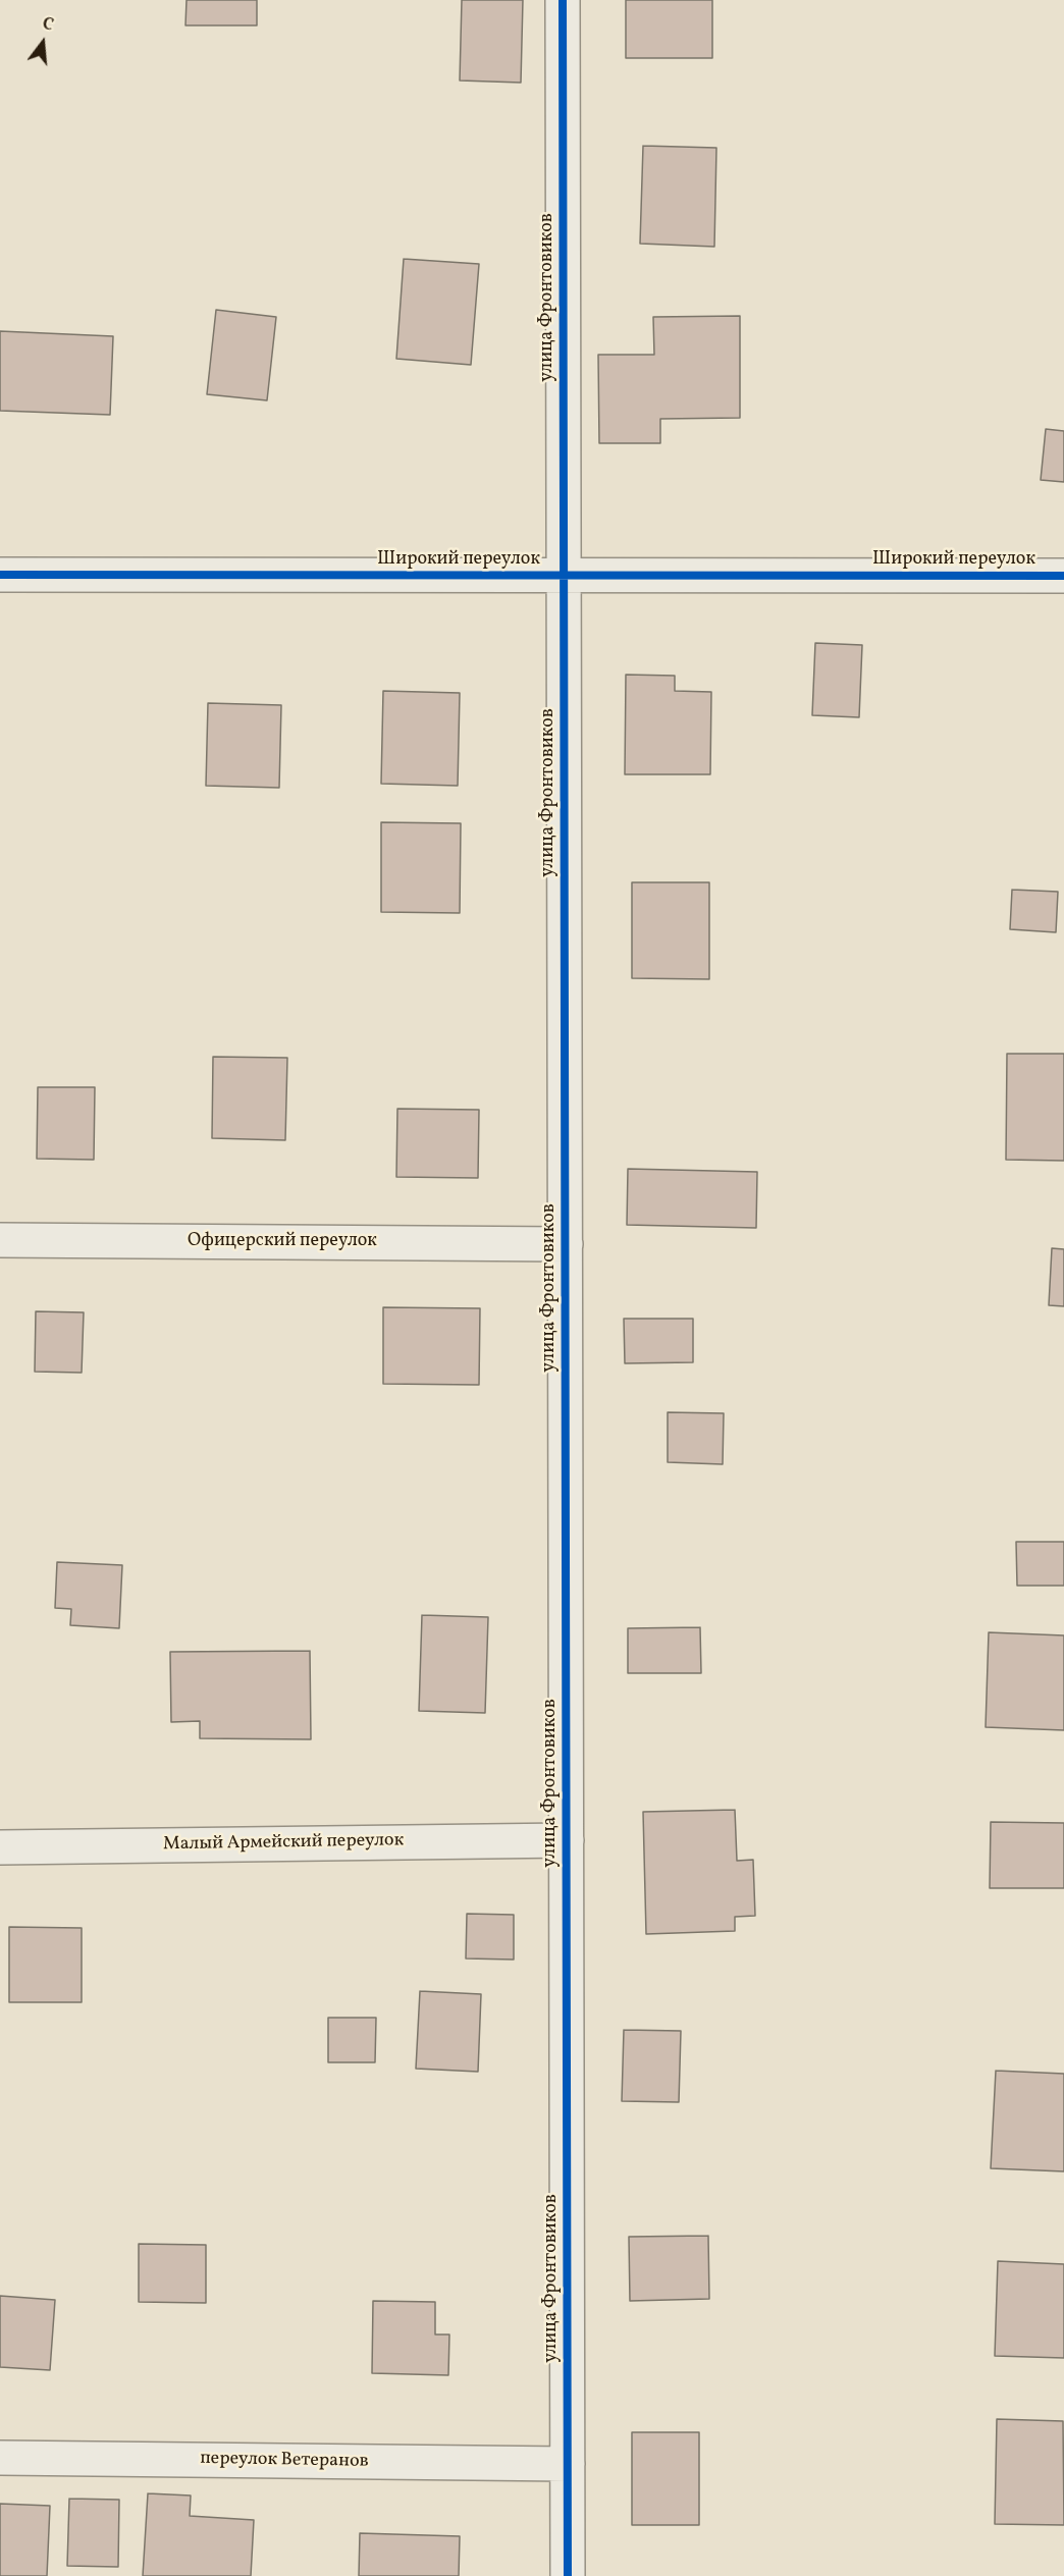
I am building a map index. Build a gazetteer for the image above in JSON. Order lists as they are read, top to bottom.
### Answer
{
  "streets": {
    "street": [
      "улица Фронтовиков",
      "Широкий переулок",
      "Офицерский переулок",
      "Малый Армейский переулок",
      "переулок Ветеранов"
    ]
  },
  "crossings": [
    ["улица Фронтовиков", "Широкий переулок"],
    ["улица Фронтовиков", "Офицерский переулок"],
    ["улица Фронтовиков", "Малый Армейский переулок"],
    ["улица Фронтовиков", "переулок Ветеранов"]
  ],
  "north": "top"
}
